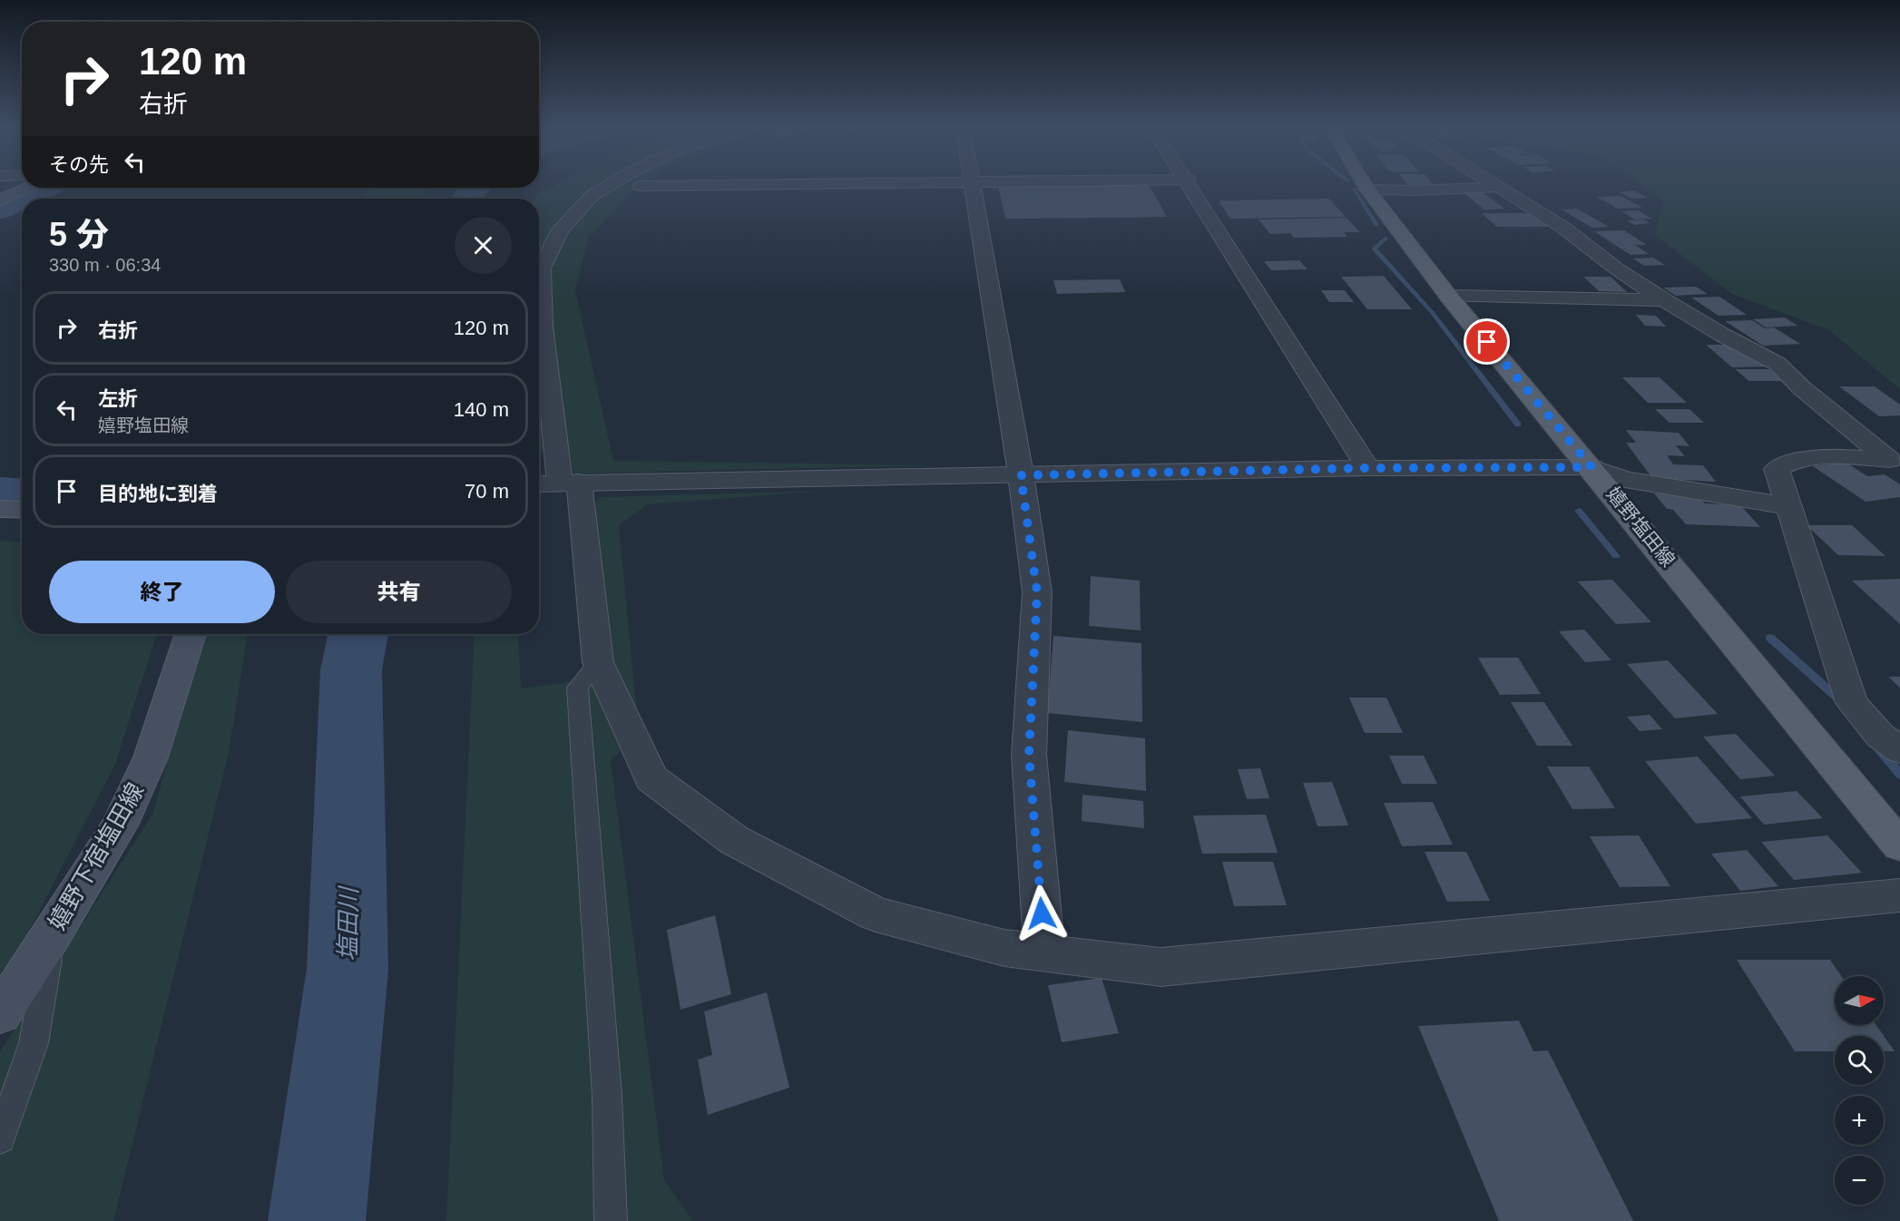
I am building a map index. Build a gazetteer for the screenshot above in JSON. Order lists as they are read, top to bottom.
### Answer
{
  "streets": {
    "main road": ["嬉野塩田線", "嬉野下宿塩田線"]
  },
  "water": ["塩田川"],
  "north": "right",
  "page": {
    "turn": ["120 m", "右折"],
    "then": "その先",
    "heading": ["5 分", "330 m · 06:34"],
    "list": [
      {
        "name": "右折",
        "value": "120 m"
      },
      {
        "name": "左折",
        "note": "嬉野塩田線",
        "value": "140 m"
      },
      {
        "name": "目的地に到着",
        "value": "70 m"
      }
    ],
    "buttons": ["終了", "共有"],
    "map_buttons": ["+", "−"]
  }
}
